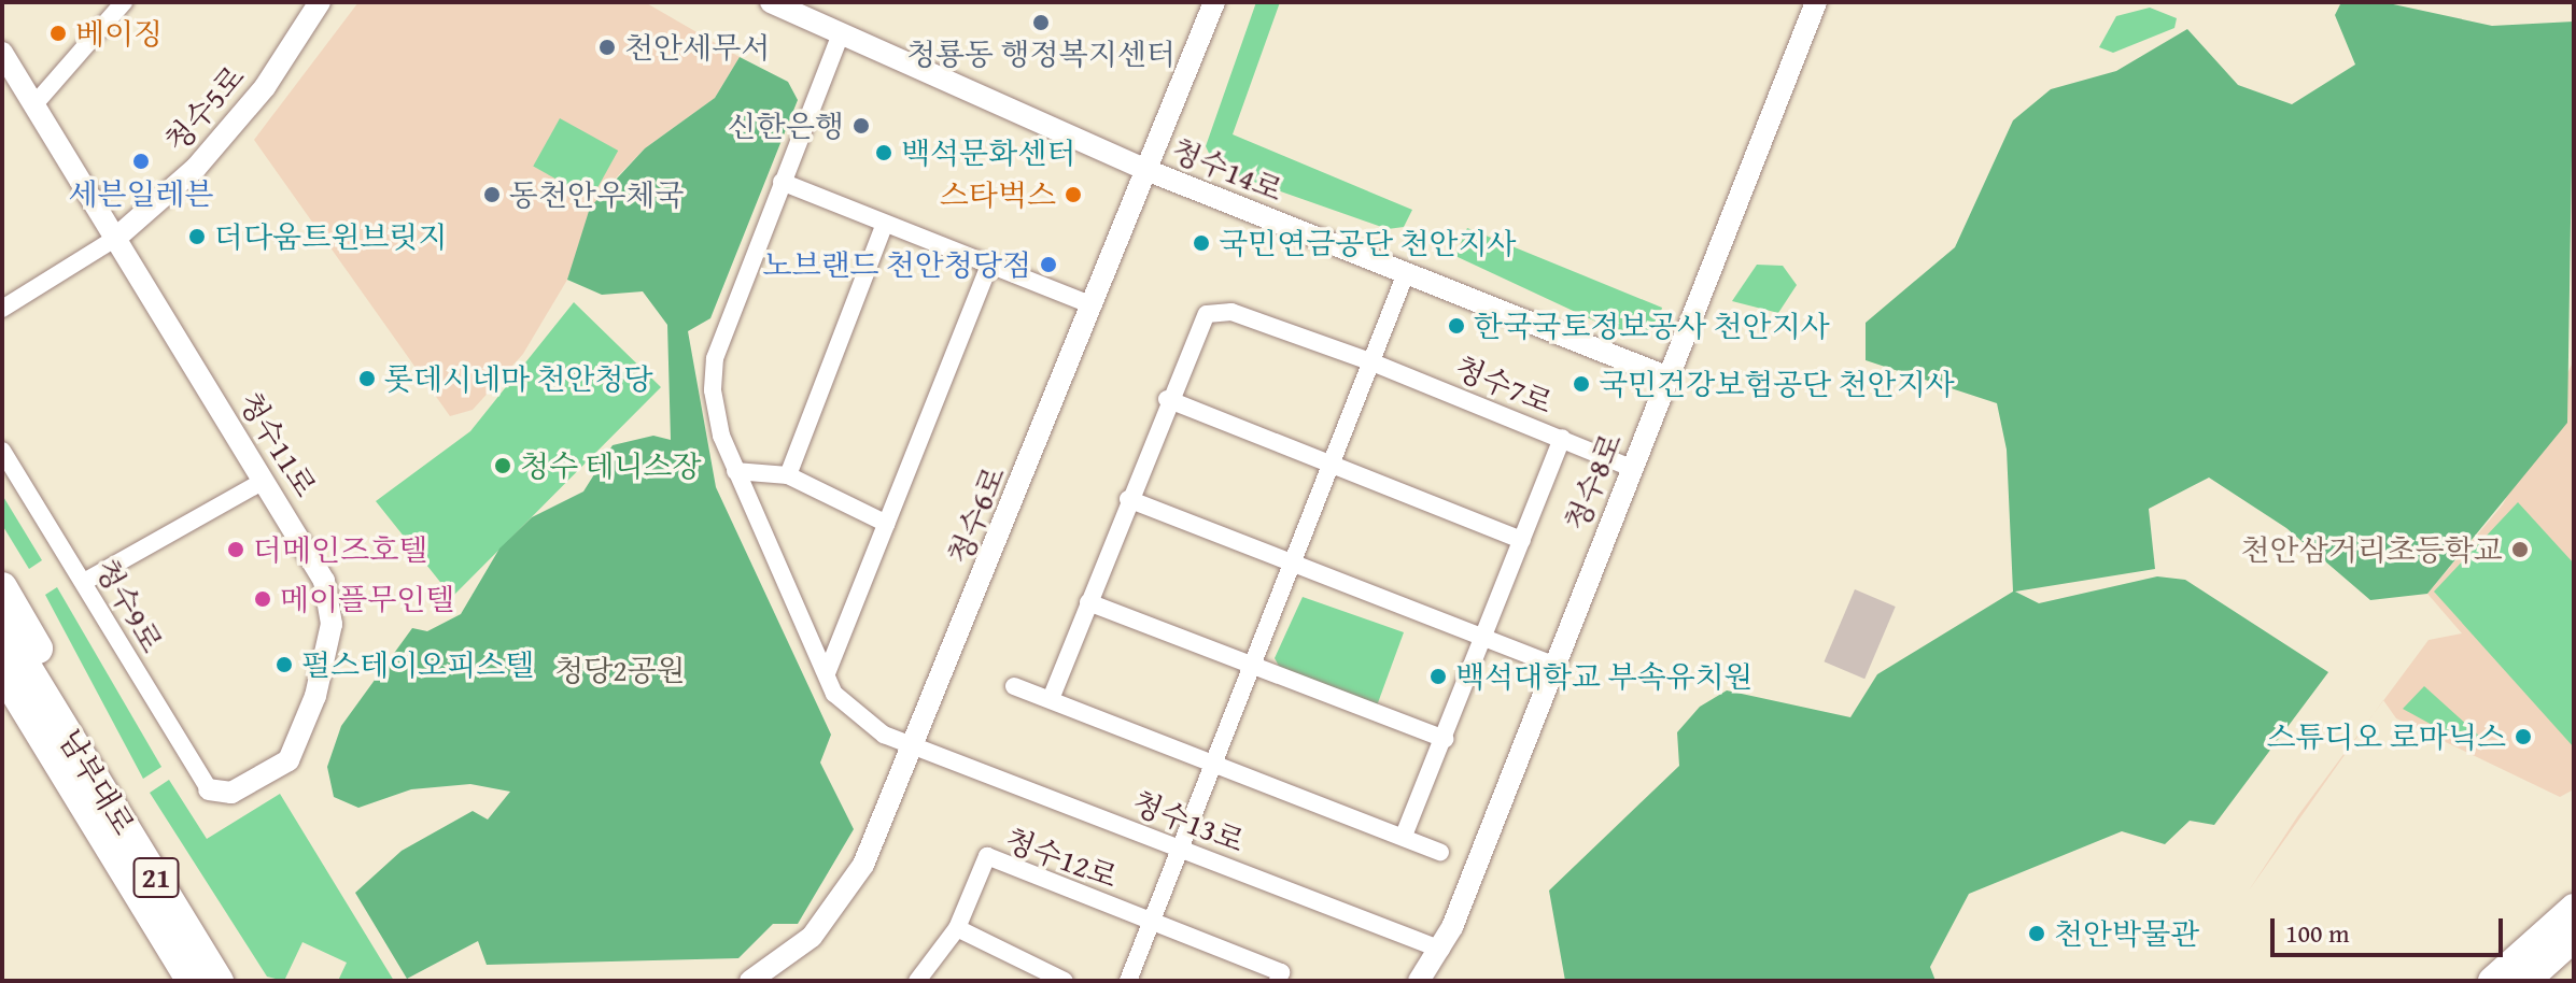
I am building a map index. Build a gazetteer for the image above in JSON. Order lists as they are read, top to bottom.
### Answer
{
  "streets": {
    "highway": ["남부대로", "21"],
    "street": [
      "청수5로",
      "청수14로",
      "청수7로",
      "청수11로",
      "청수8로",
      "청수6로",
      "청수9로",
      "청수13로",
      "청수12로"
    ]
  },
  "crossings": [
    ["청수5로", "청수11로"],
    ["청수14로", "청수8로"],
    ["청수14로", "청수6로"],
    ["청수11로", "청수9로"],
    ["청수8로", "청수13로"],
    ["청수6로", "청수13로"]
  ],
  "parks": ["청당2공원"],
  "places": [
    "청룡동 행정복지센터",
    "베이징",
    "천안세무서",
    "신한은행",
    "백석문화센터",
    "세븐일레븐",
    "동천안우체국",
    "스타벅스",
    "더다움트윈브릿지",
    "국민연금공단 천안지사",
    "노브랜드 천안청당점",
    "한국국토정보공사 천안지사",
    "롯데시네마 천안청당",
    "국민건강보험공단 천안지사",
    "청수 테니스장",
    "더메인즈호텔",
    "천안삼거리초등학교",
    "메이플무인텔",
    "펄스테이오피스텔",
    "백석대학교 부속유치원",
    "스튜디오 로마닉스",
    "천안박물관"
  ],
  "scale_bar": "100 m"
}
